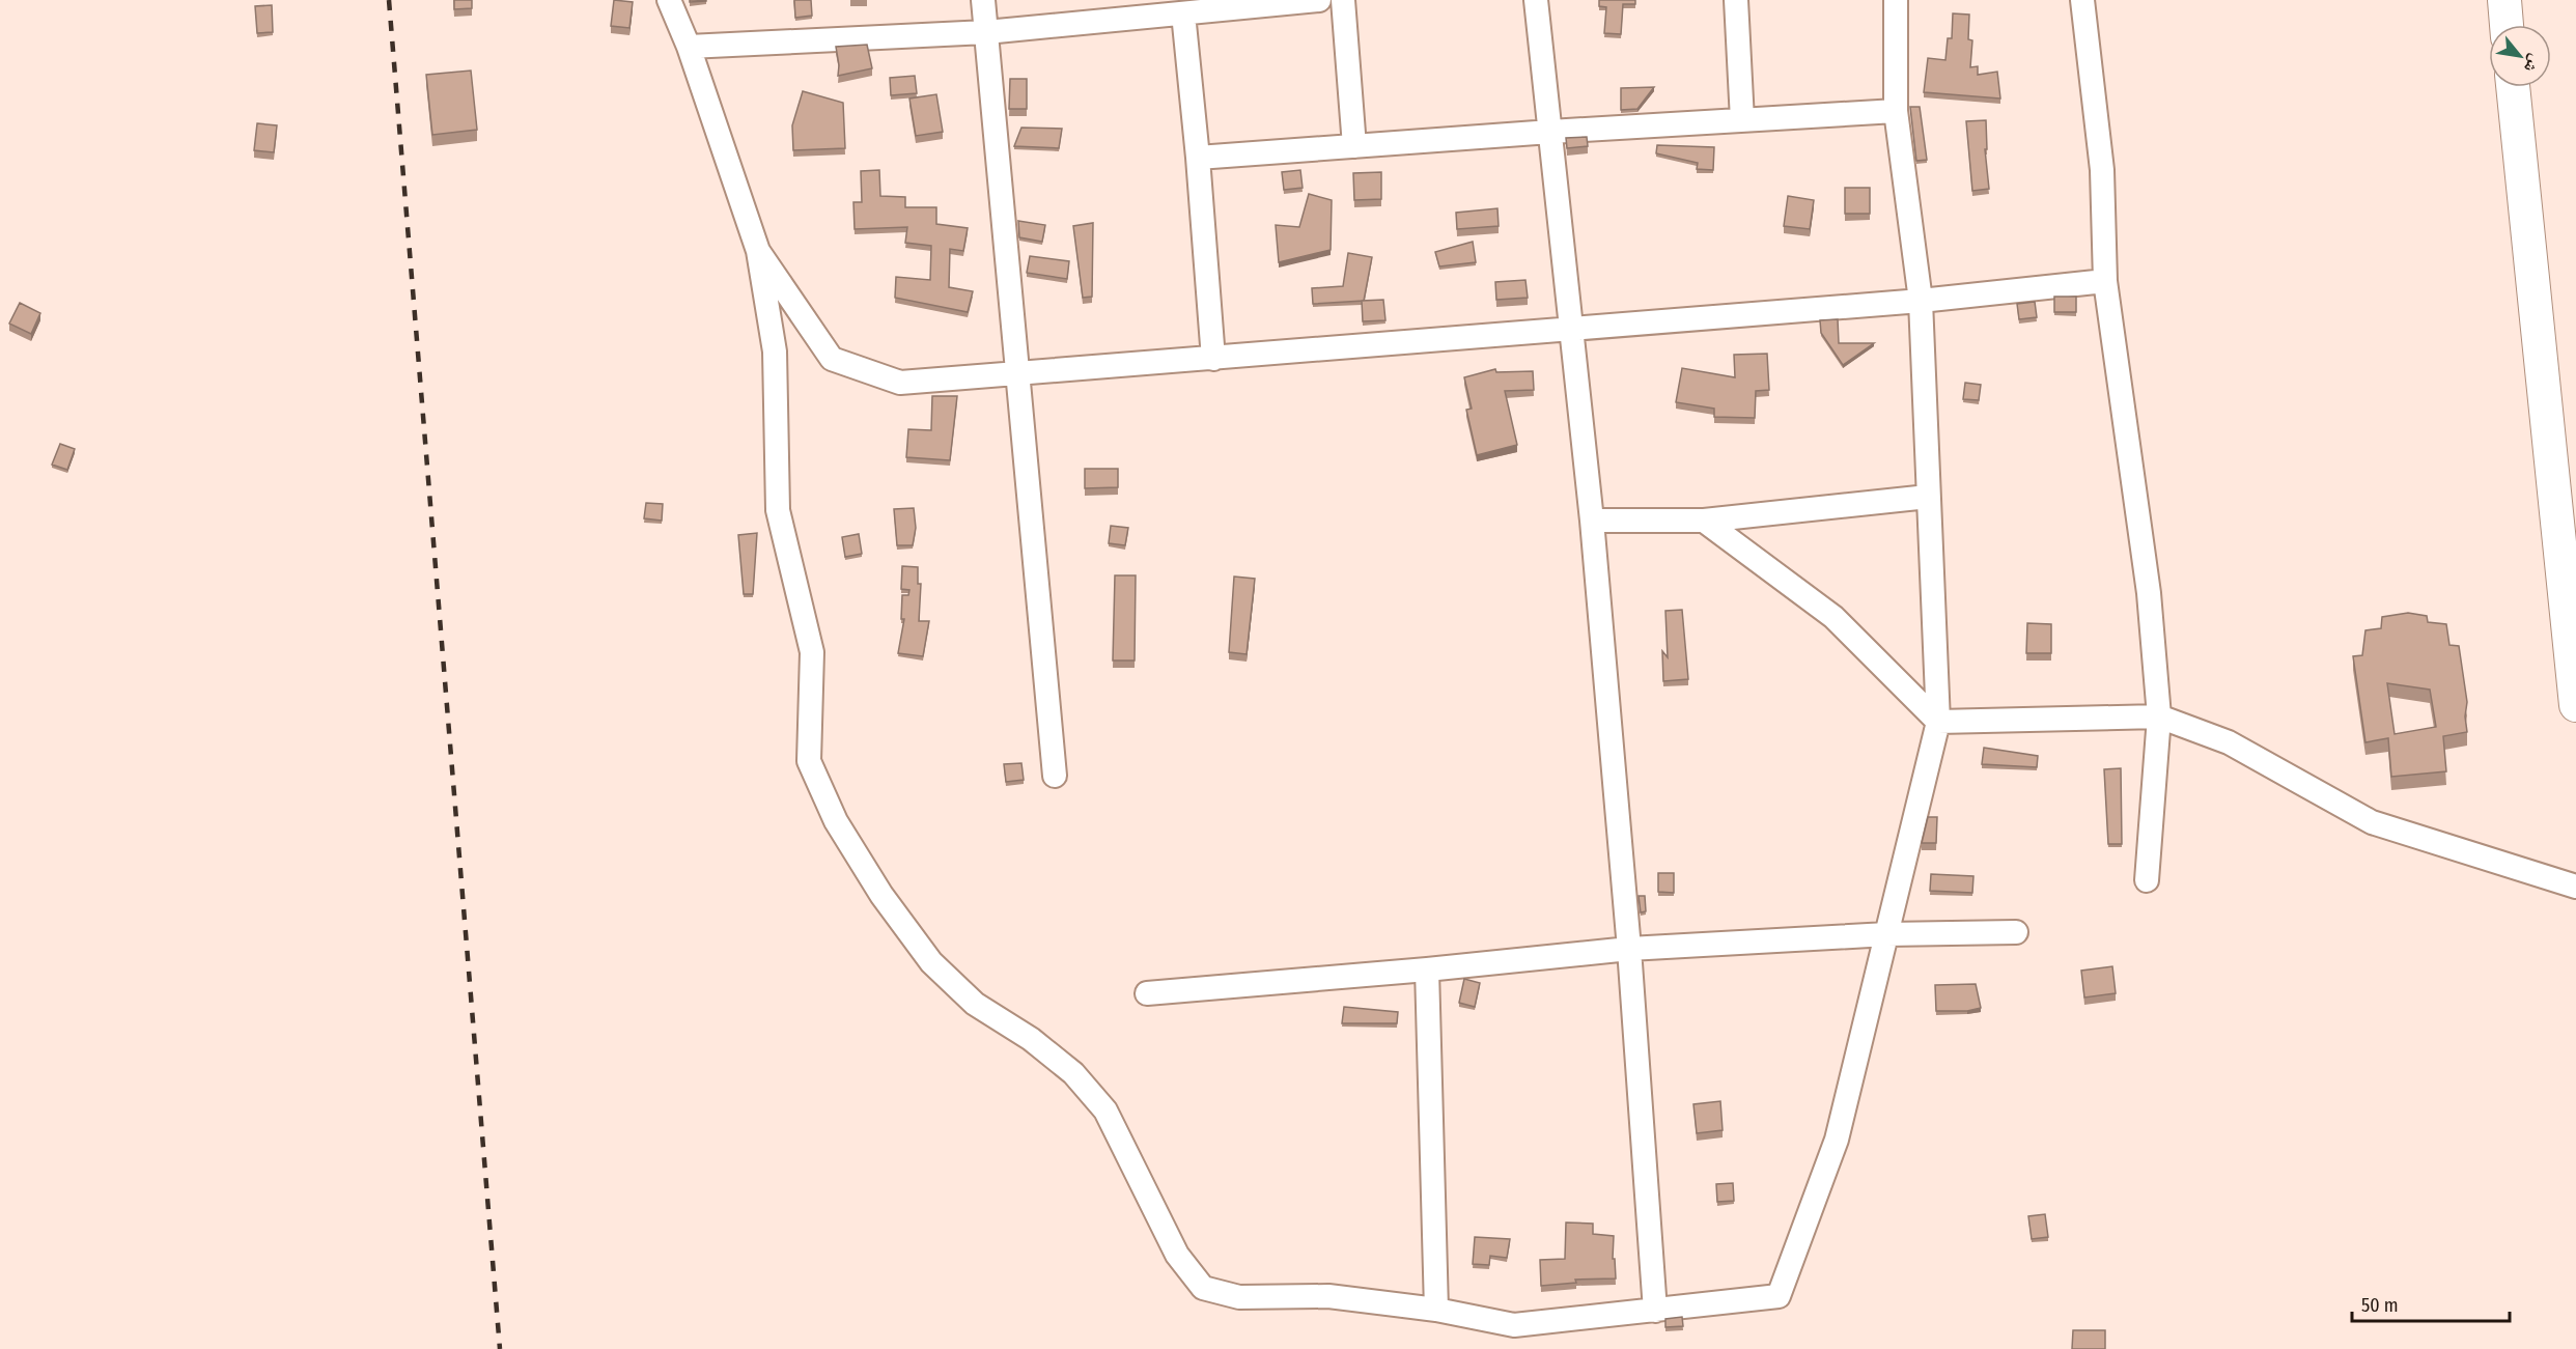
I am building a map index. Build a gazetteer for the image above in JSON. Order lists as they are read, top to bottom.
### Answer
{
  "scale_bar": "50 m",
  "north": "bottom right"
}
